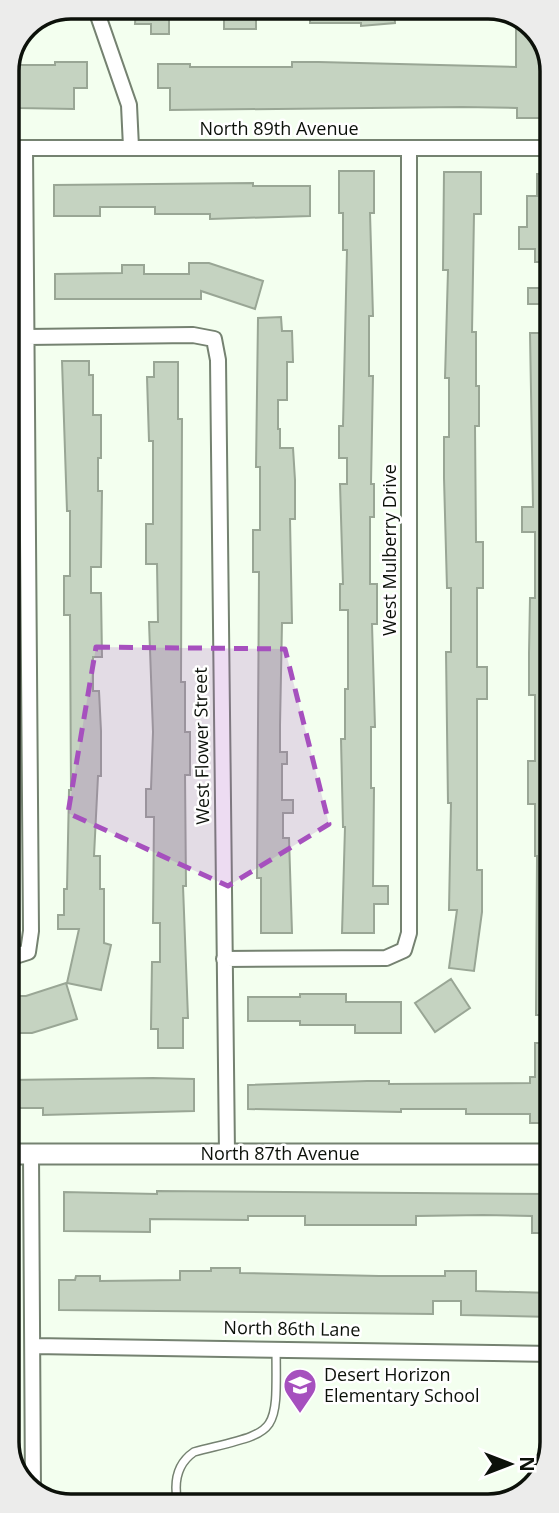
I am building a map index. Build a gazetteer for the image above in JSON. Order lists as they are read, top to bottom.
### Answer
{
  "streets": {
    "street": [
      "North 89th Avenue",
      "West Mulberry Drive",
      "West Flower Street",
      "North 87th Avenue",
      "North 86th Lane"
    ]
  },
  "crossings": [
    ["North 89th Avenue", "West Mulberry Drive"],
    ["West Mulberry Drive", "West Flower Street"],
    ["West Flower Street", "North 87th Avenue"]
  ],
  "places": {
    "school or university": ["Desert Horizon Elementary School"]
  },
  "north": "right"
}
